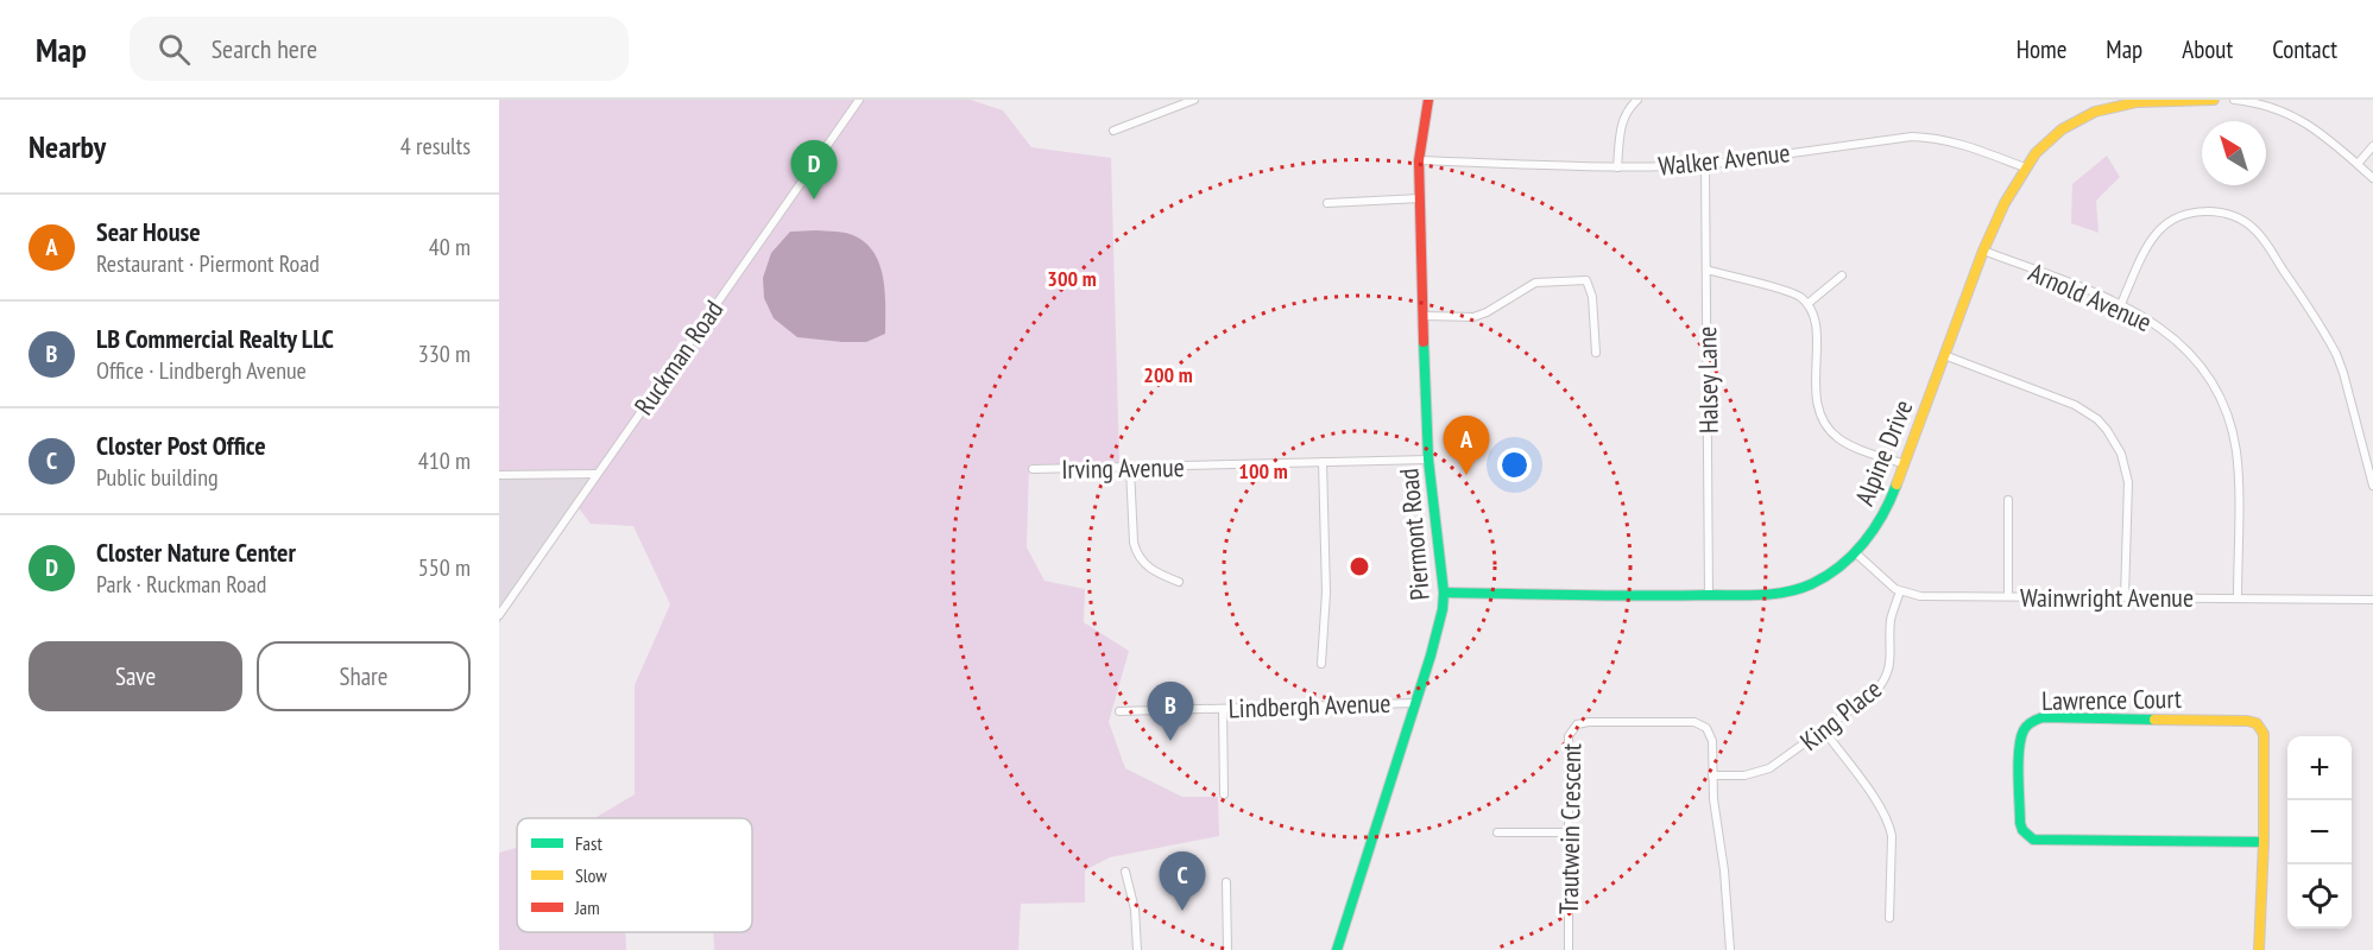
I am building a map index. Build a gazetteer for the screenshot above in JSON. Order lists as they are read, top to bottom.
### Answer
{
  "streets": {
    "street": [
      "Walker Avenue",
      "Arnold Avenue",
      "Ruckman Road",
      "Halsey Lane",
      "Alpine Drive",
      "Irving Avenue",
      "Piermont Road",
      "Wainwright Avenue",
      "Lawrence Court",
      "Lindbergh Avenue",
      "King Place",
      "Trautwein Crescent"
    ]
  },
  "crossings": [
    ["Walker Avenue", "Halsey Lane"],
    ["Walker Avenue", "Alpine Drive"],
    ["Walker Avenue", "Piermont Road"],
    ["Arnold Avenue", "Alpine Drive"],
    ["Arnold Avenue", "Wainwright Avenue"],
    ["Halsey Lane", "Alpine Drive"],
    ["Alpine Drive", "Piermont Road"],
    ["Irving Avenue", "Piermont Road"],
    ["Piermont Road", "Lindbergh Avenue"],
    ["Wainwright Avenue", "King Place"],
    ["King Place", "Trautwein Crescent"]
  ],
  "legend": ["Fast", "Slow", "Jam"],
  "north": "top left",
  "page": {
    "header": "Map",
    "search": "Search here",
    "nav": [
      "Home",
      "Map",
      "About",
      "Contact"
    ],
    "heading": ["Nearby", "4 results"],
    "pins": [
      "D",
      "A",
      "B",
      "C"
    ],
    "list": [
      {
        "mark": "A",
        "name": "Sear House",
        "note": "Restaurant · Piermont Road",
        "value": "40 m"
      },
      {
        "mark": "B",
        "name": "LB Commercial Realty LLC",
        "note": "Office · Lindbergh Avenue",
        "value": "330 m"
      },
      {
        "mark": "C",
        "name": "Closter Post Office",
        "note": "Public building",
        "value": "410 m"
      },
      {
        "mark": "D",
        "name": "Closter Nature Center",
        "note": "Park · Ruckman Road",
        "value": "550 m"
      }
    ],
    "buttons": ["Save", "Share"],
    "map_buttons": ["+", "−"]
  },
  "rings": ["300 m", "200 m", "100 m"]
}
